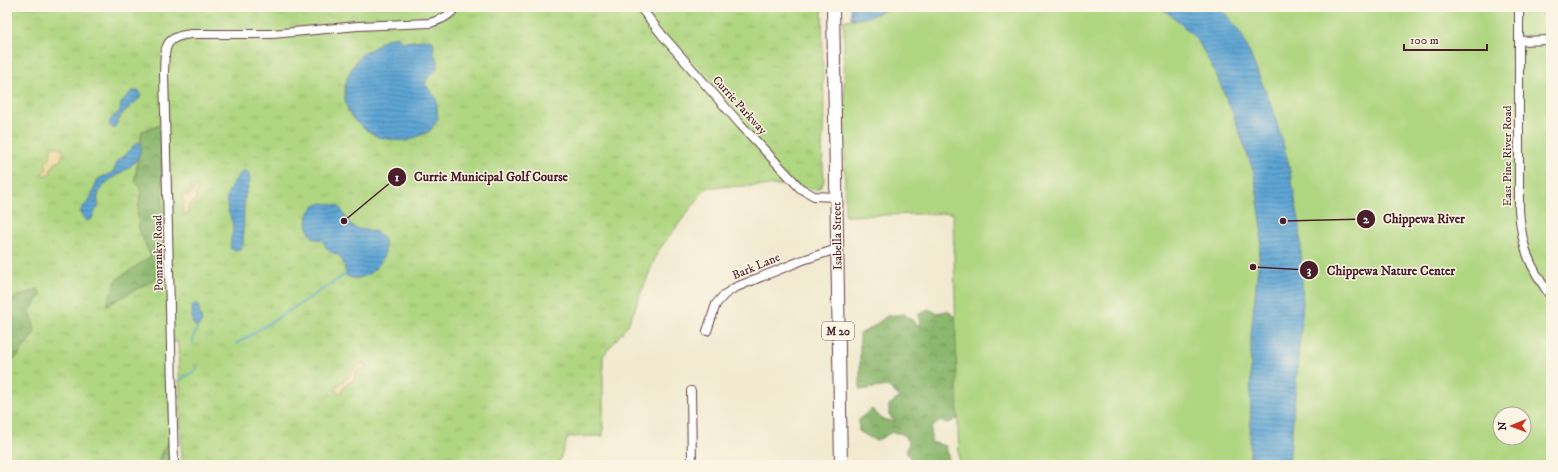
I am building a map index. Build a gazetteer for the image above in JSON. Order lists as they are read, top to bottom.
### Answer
{
  "streets": {
    "highway": ["Isabella Street", "M 20"],
    "street": [
      "Currie Parkway",
      "East Pine River Road",
      "Pomranky Road",
      "Bark Lane"
    ]
  },
  "crossings": [
    ["Currie Parkway", "Isabella Street"],
    ["Isabella Street", "Bark Lane"]
  ],
  "places": ["Currie Municipal Golf Course", "Chippewa River", "Chippewa Nature Center"],
  "scale_bar": "100 m",
  "north": "left"
}
